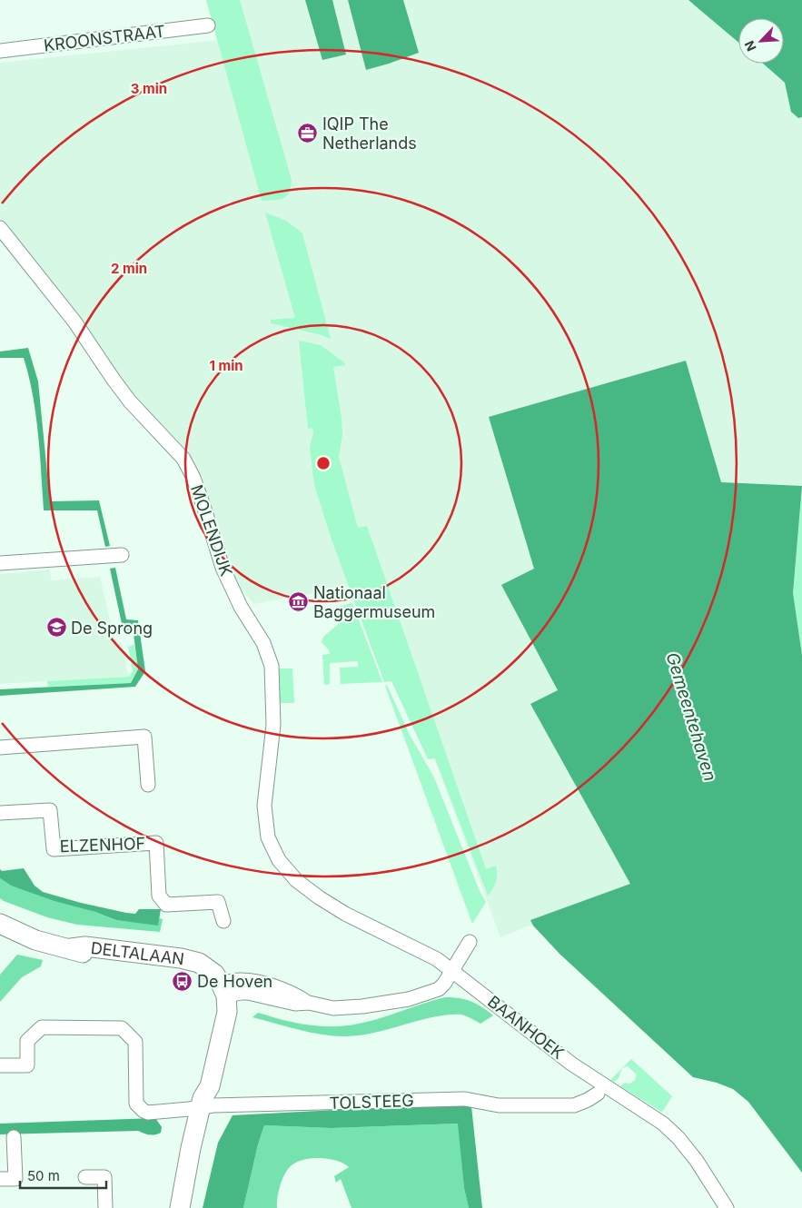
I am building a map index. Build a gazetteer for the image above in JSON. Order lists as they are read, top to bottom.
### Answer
{
  "streets": {
    "street": [
      "KROONSTRAAT",
      "MOLENDIJK",
      "ELZENHOF",
      "DELTALAAN",
      "BAANHOEK",
      "TOLSTEEG"
    ]
  },
  "crossings": [
    ["MOLENDIJK", "BAANHOEK"]
  ],
  "water": ["Gemeentehaven"],
  "places": {
    "office": ["IQIP The Netherlands"],
    "museum": ["Nationaal Baggermuseum"],
    "school or university": ["De Sprong"],
    "bus stop": ["De Hoven"]
  },
  "scale_bar": "50 m",
  "north": "bottom left",
  "rings": ["3 min", "2 min", "1 min"]
}
